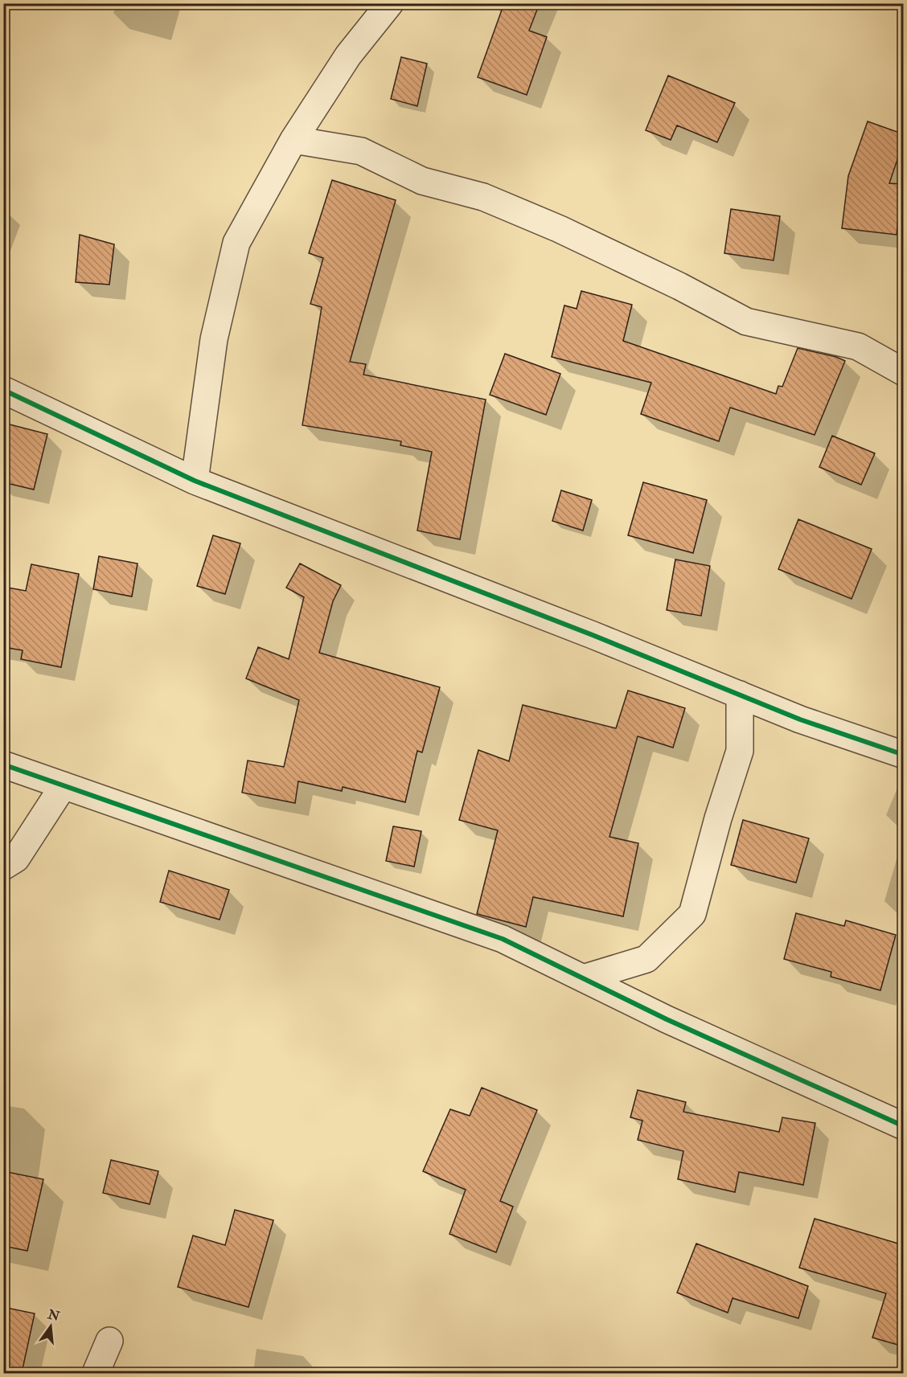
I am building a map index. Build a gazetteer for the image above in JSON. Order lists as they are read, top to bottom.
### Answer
{
  "north": "top"
}
